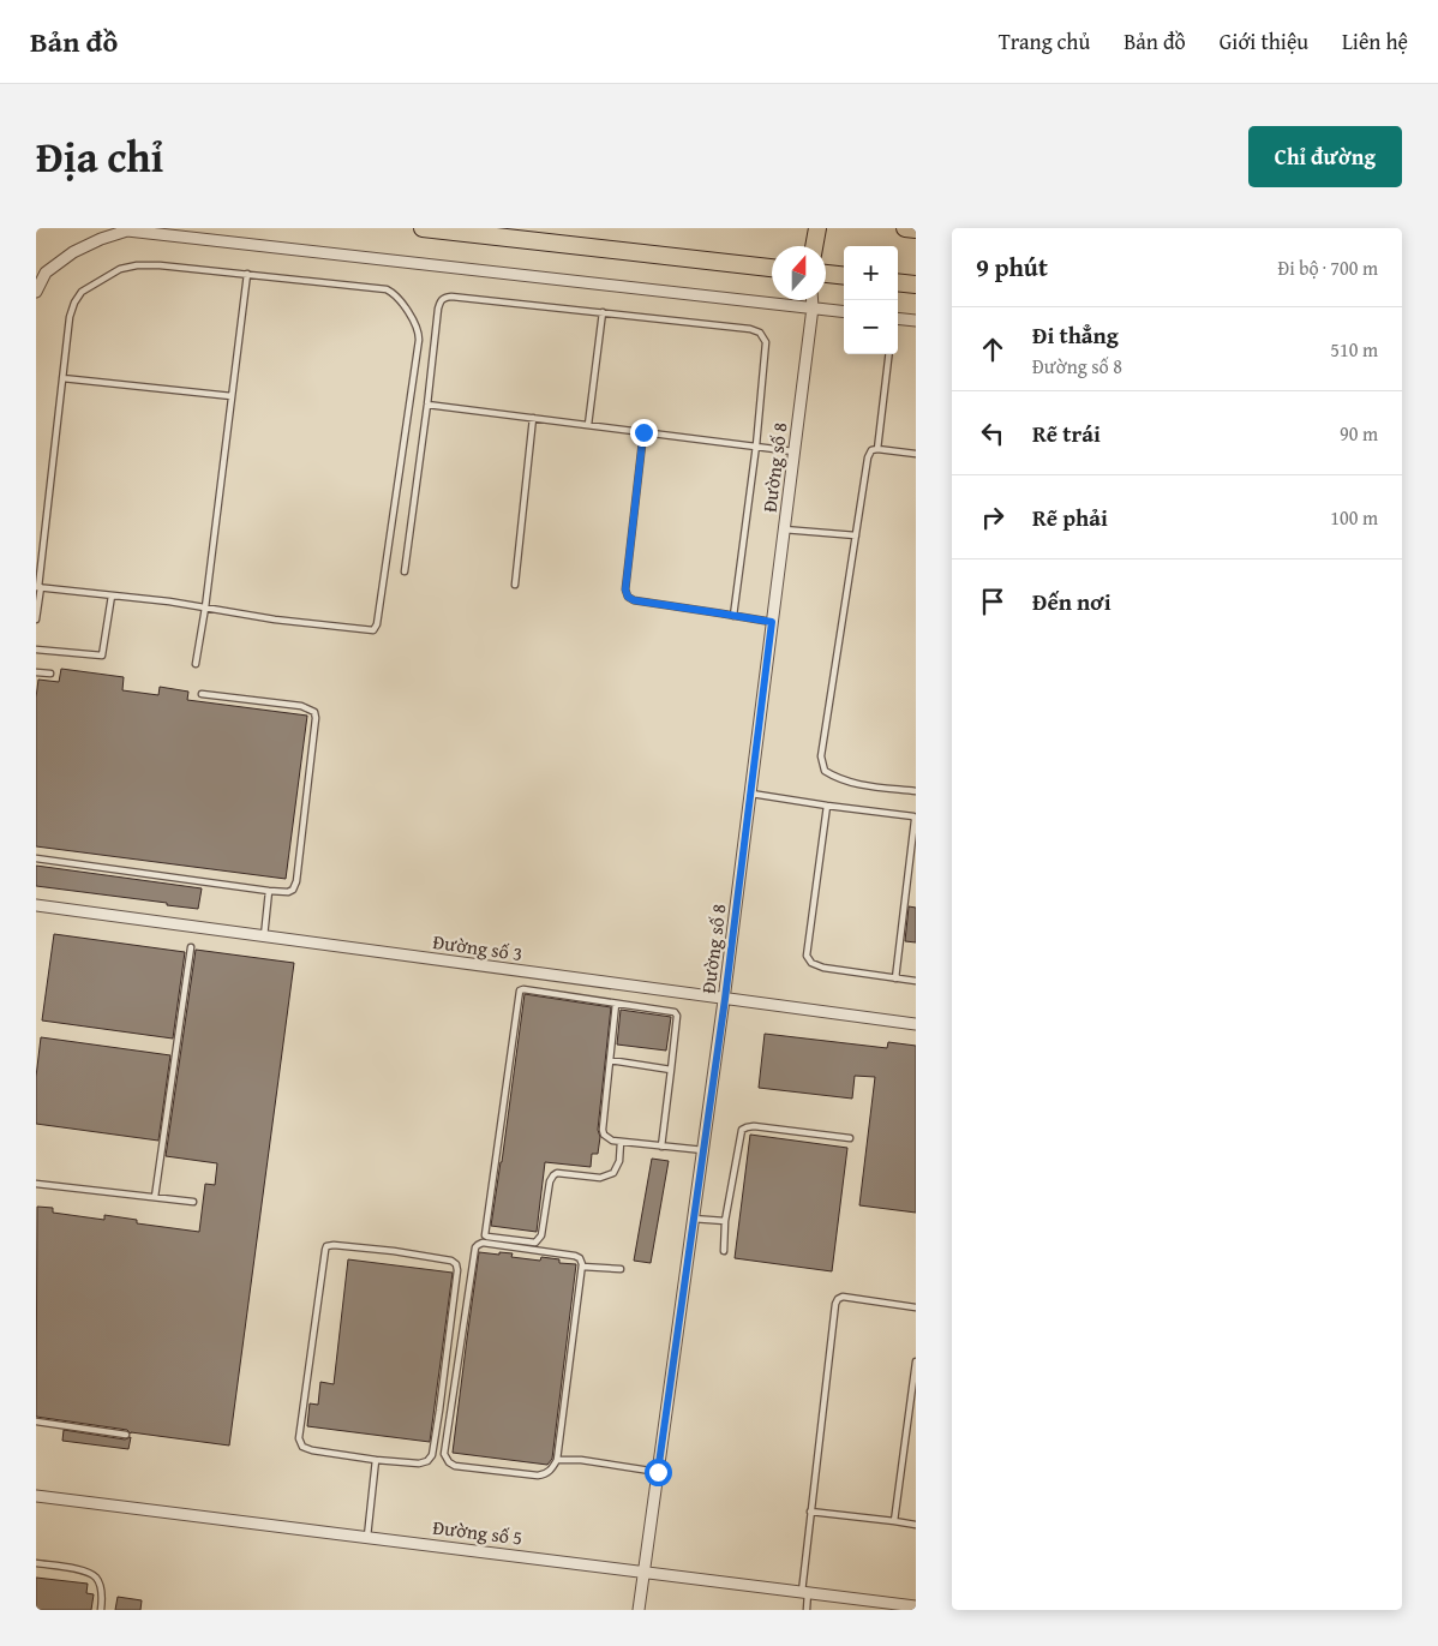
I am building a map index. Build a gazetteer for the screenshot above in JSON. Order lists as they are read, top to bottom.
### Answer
{
  "streets": {
    "street": ["Đường số 8", "Đường số 3", "Đường số 5"]
  },
  "crossings": [
    ["Đường số 8", "Đường số 3"],
    ["Đường số 8", "Đường số 5"]
  ],
  "north": "top",
  "page": {
    "header": "Bản đồ",
    "nav": [
      "Trang chủ",
      "Bản đồ",
      "Giới thiệu",
      "Liên hệ"
    ],
    "title": "Địa chỉ",
    "buttons": "Chỉ đường",
    "heading": ["9 phút", "Đi bộ · 700 m"],
    "map_buttons": ["+", "−"],
    "list": [
      ["Đi thẳng", "Đường số 8", "510 m"],
      ["Rẽ trái", "90 m"],
      ["Rẽ phải", "100 m"],
      "Đến nơi"
    ]
  }
}
